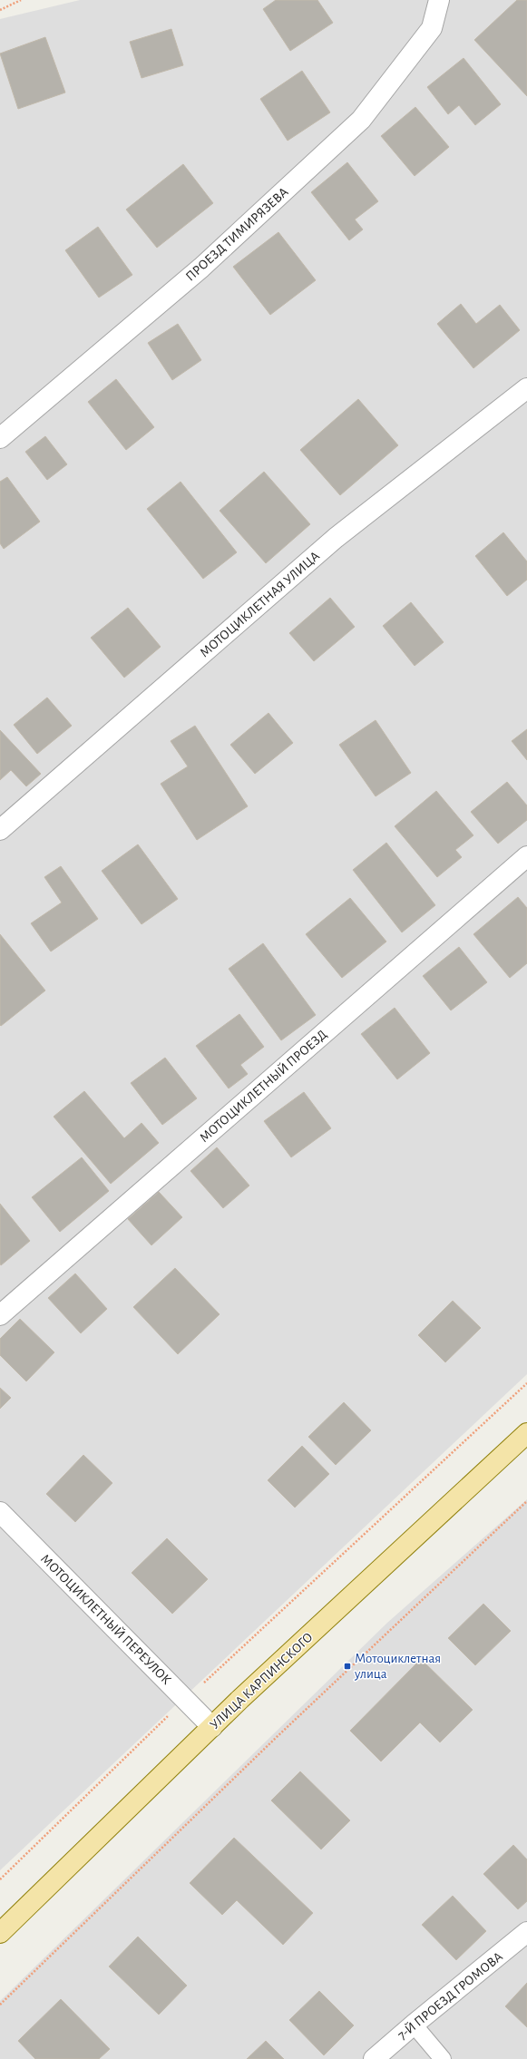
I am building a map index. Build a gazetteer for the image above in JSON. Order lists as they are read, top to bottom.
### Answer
{
  "streets": {
    "main road": ["УЛИЦА КАРПИНСКОГО"],
    "street": [
      "ПРОЕЗД ТИМИРЯЗЕВА",
      "МОТОЦИКЛЕТНАЯ УЛИЦА",
      "МОТОЦИКЛЕТНЫЙ ПРОЕЗД",
      "МОТОЦИКЛЕТНЫЙ ПЕРЕУЛОК",
      "7-Й ПРОЕЗД ГРОМОВА"
    ]
  },
  "crossings": [
    ["МОТОЦИКЛЕТНЫЙ ПЕРЕУЛОК", "УЛИЦА КАРПИНСКОГО"]
  ],
  "places": {
    "transit": ["Мотоциклетная улица"]
  }
}
